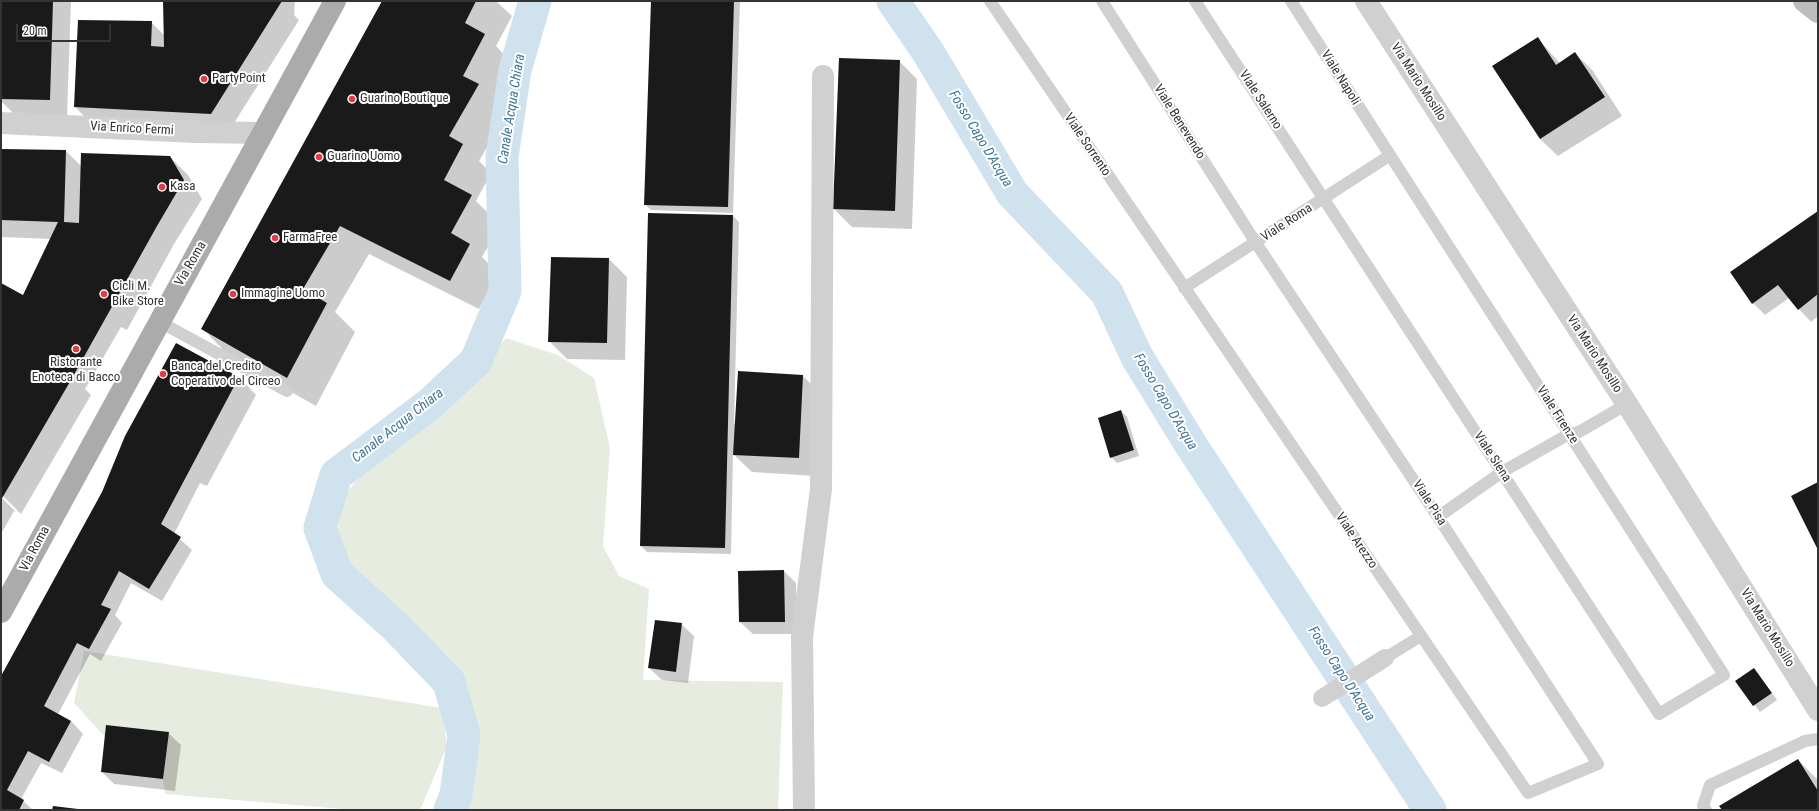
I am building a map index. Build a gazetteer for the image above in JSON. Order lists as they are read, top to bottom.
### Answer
{
  "streets": {
    "main road": ["Via Roma"],
    "street": ["Via Mario Mosillo", "Via Enrico Fermi"],
    "lane": [
      "Viale Napoli",
      "Viale Salerno",
      "Viale Benevendo",
      "Viale Sorrento",
      "Viale Roma",
      "Viale Firenze",
      "Viale Siena",
      "Viale Pisa",
      "Viale Arezzo"
    ]
  },
  "crossings": [
    ["Viale Napoli", "Viale Roma"],
    ["Viale Napoli", "Viale Firenze"],
    ["Viale Salerno", "Viale Roma"],
    ["Viale Salerno", "Viale Siena"],
    ["Viale Benevendo", "Viale Roma"],
    ["Viale Benevendo", "Viale Pisa"],
    ["Via Enrico Fermi", "Via Roma"],
    ["Viale Sorrento", "Viale Roma"],
    ["Viale Sorrento", "Viale Arezzo"],
    ["Viale Roma", "Viale Firenze"],
    ["Viale Roma", "Viale Siena"],
    ["Viale Roma", "Viale Pisa"],
    ["Viale Roma", "Viale Arezzo"],
    ["Viale Firenze", "Viale Siena"],
    ["Viale Pisa", "Viale Arezzo"]
  ],
  "water": ["Canale Acqua Chiara", "Fosso Capo D'Acqua"],
  "places": [
    "PartyPoint",
    "Guarino Boutique",
    "Guarino Uomo",
    "Kasa",
    "FarmaFree",
    "Cicli M. Bike Store",
    "Immagine Uomo",
    "Ristorante Enoteca di Bacco",
    "Banca del Credito Coperativo del Circeo"
  ],
  "scale_bar": "20 m"
}
